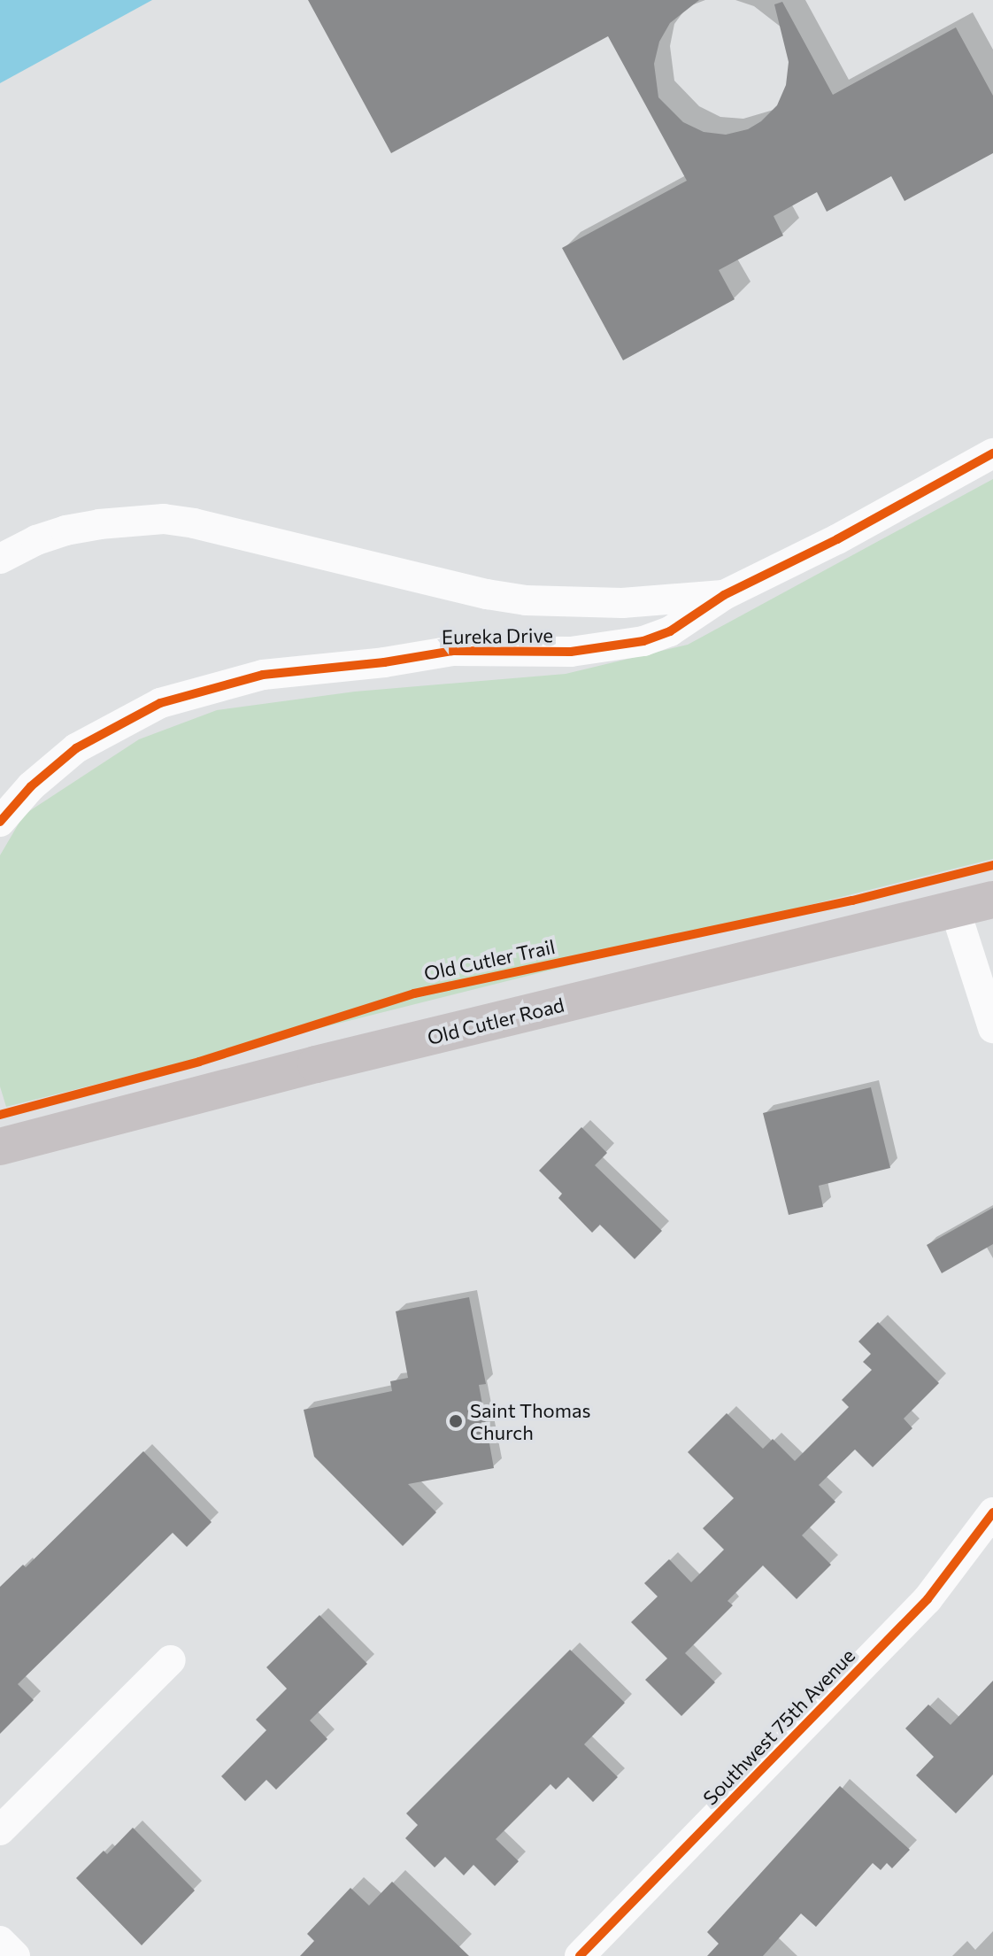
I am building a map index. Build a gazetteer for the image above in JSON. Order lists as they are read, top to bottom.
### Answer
{
  "streets": {
    "main road": ["Old Cutler Road"],
    "street": ["Eureka Drive", "Southwest 75th Avenue"],
    "cycle path": ["Old Cutler Trail"]
  },
  "places": ["Saint Thomas Church"]
}
